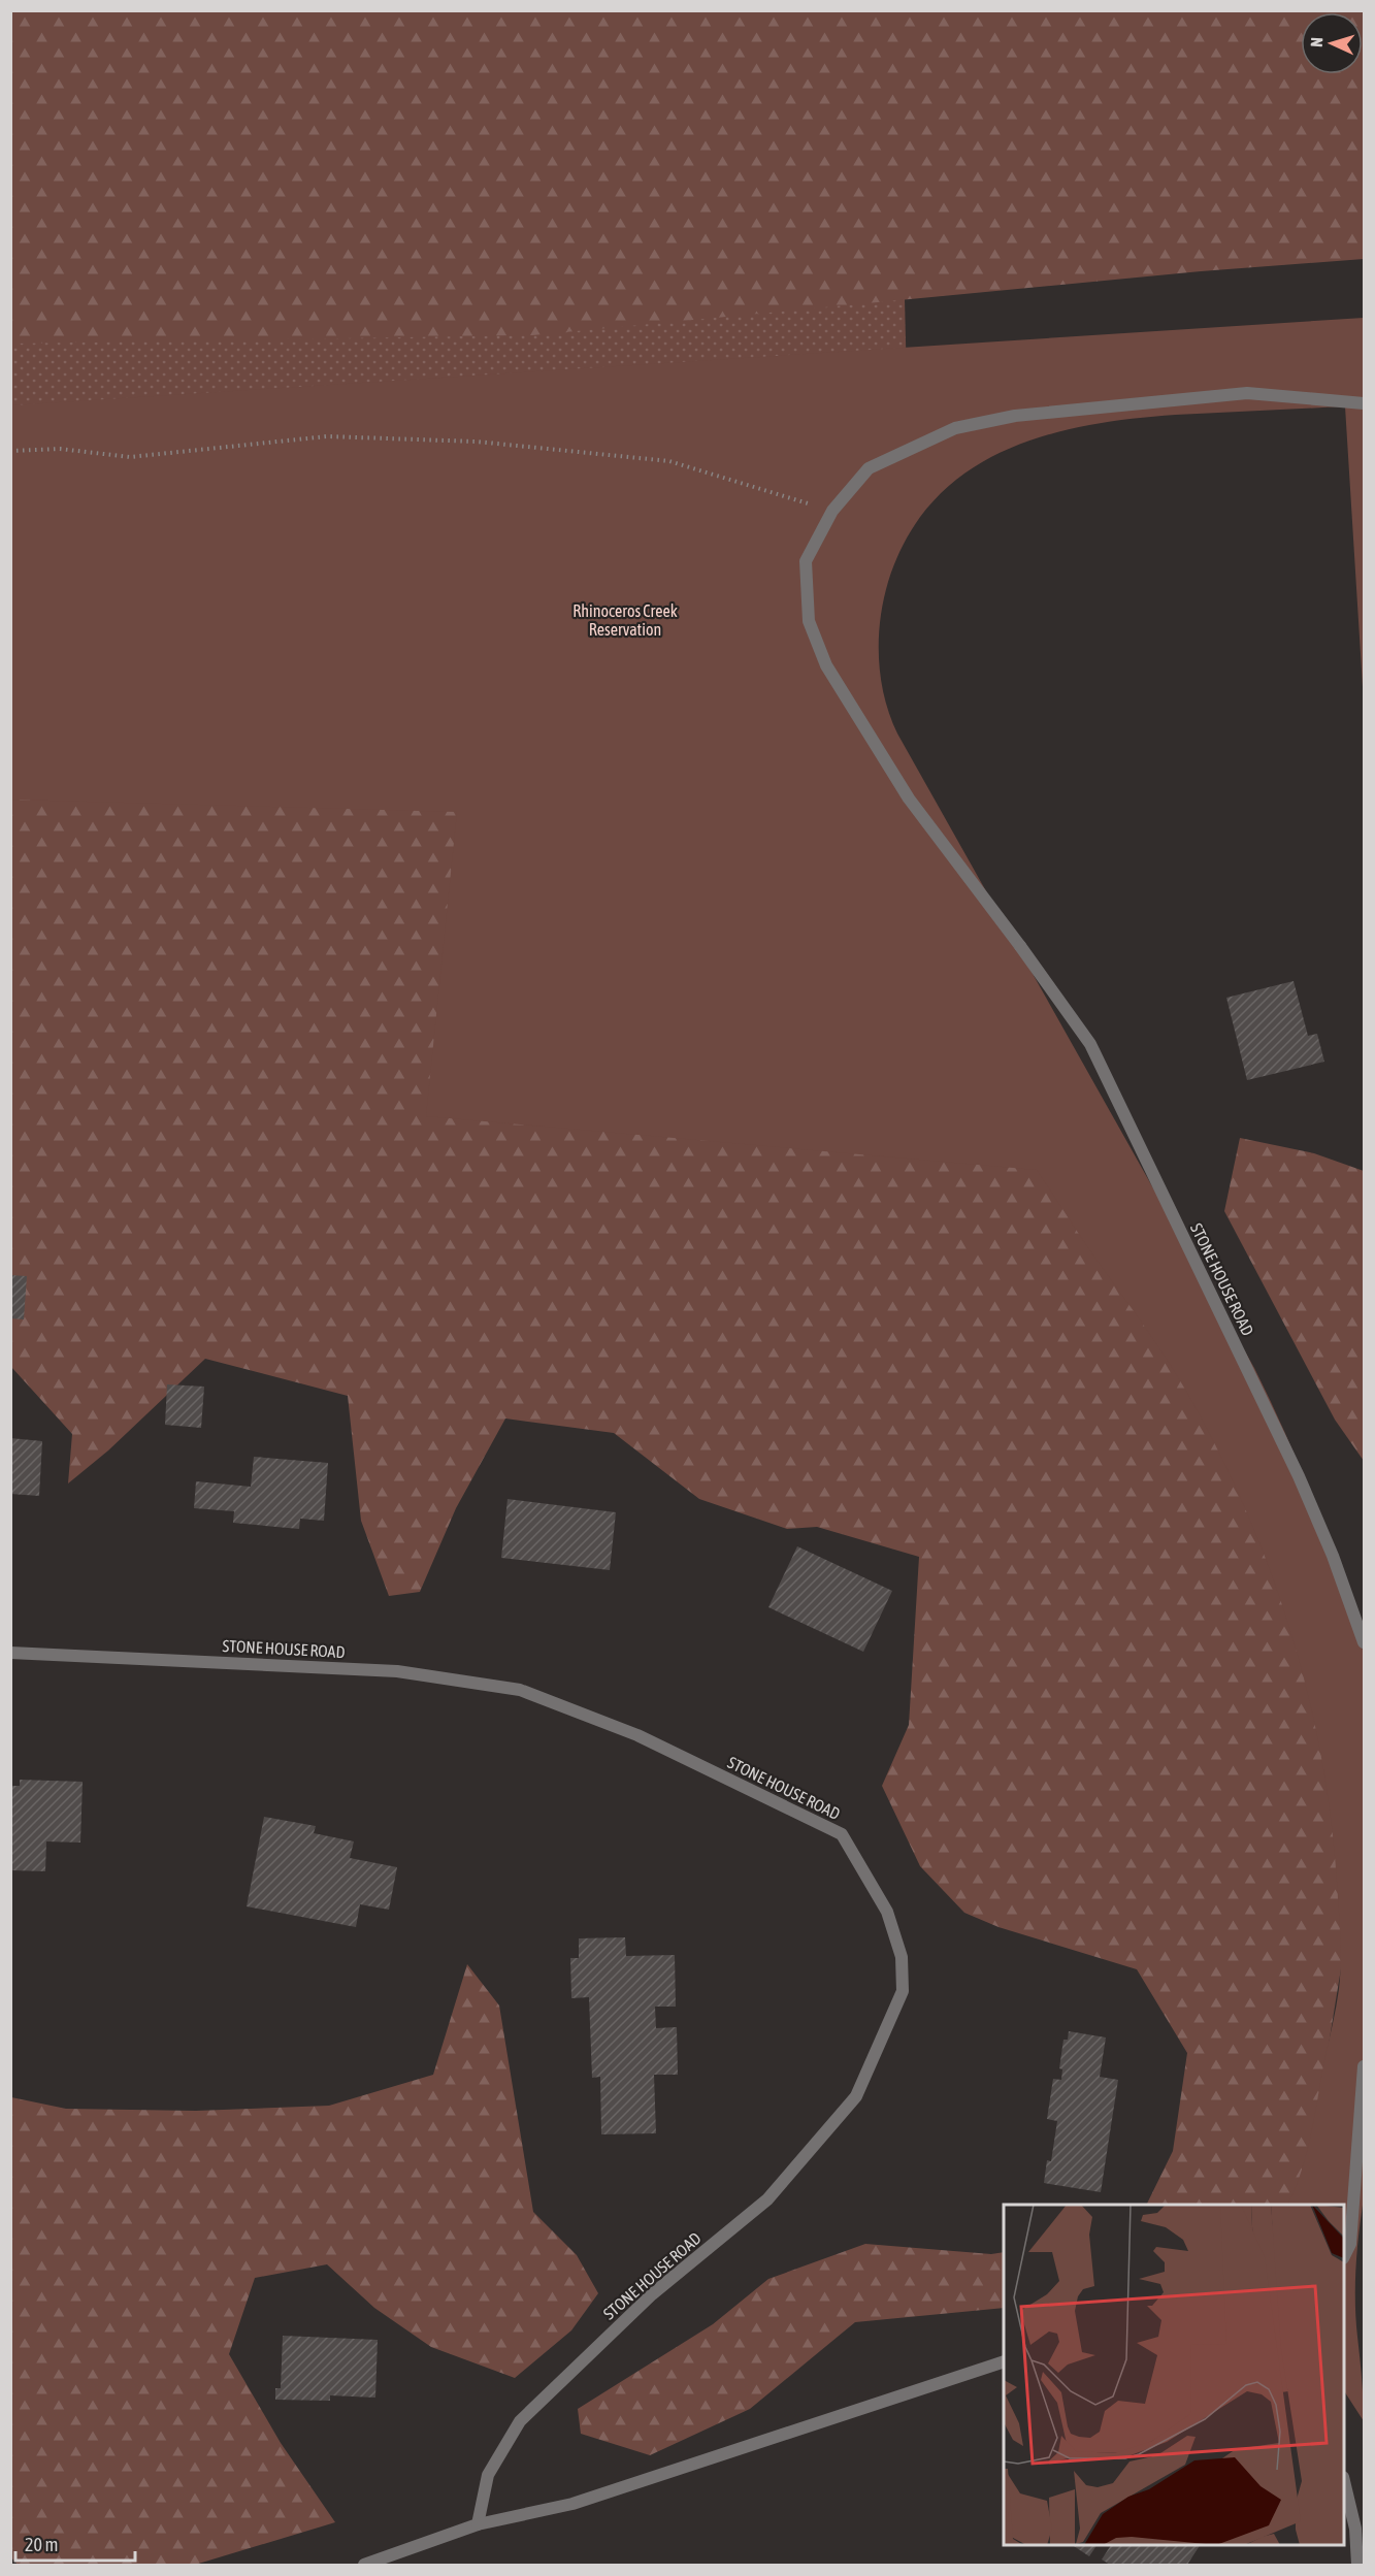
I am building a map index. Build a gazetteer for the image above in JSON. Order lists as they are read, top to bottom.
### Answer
{
  "streets": {
    "street": ["STONE HOUSE ROAD"]
  },
  "parks": ["Rhinoceros Creek Reservation"],
  "scale_bar": "20 m",
  "north": "left"
}
